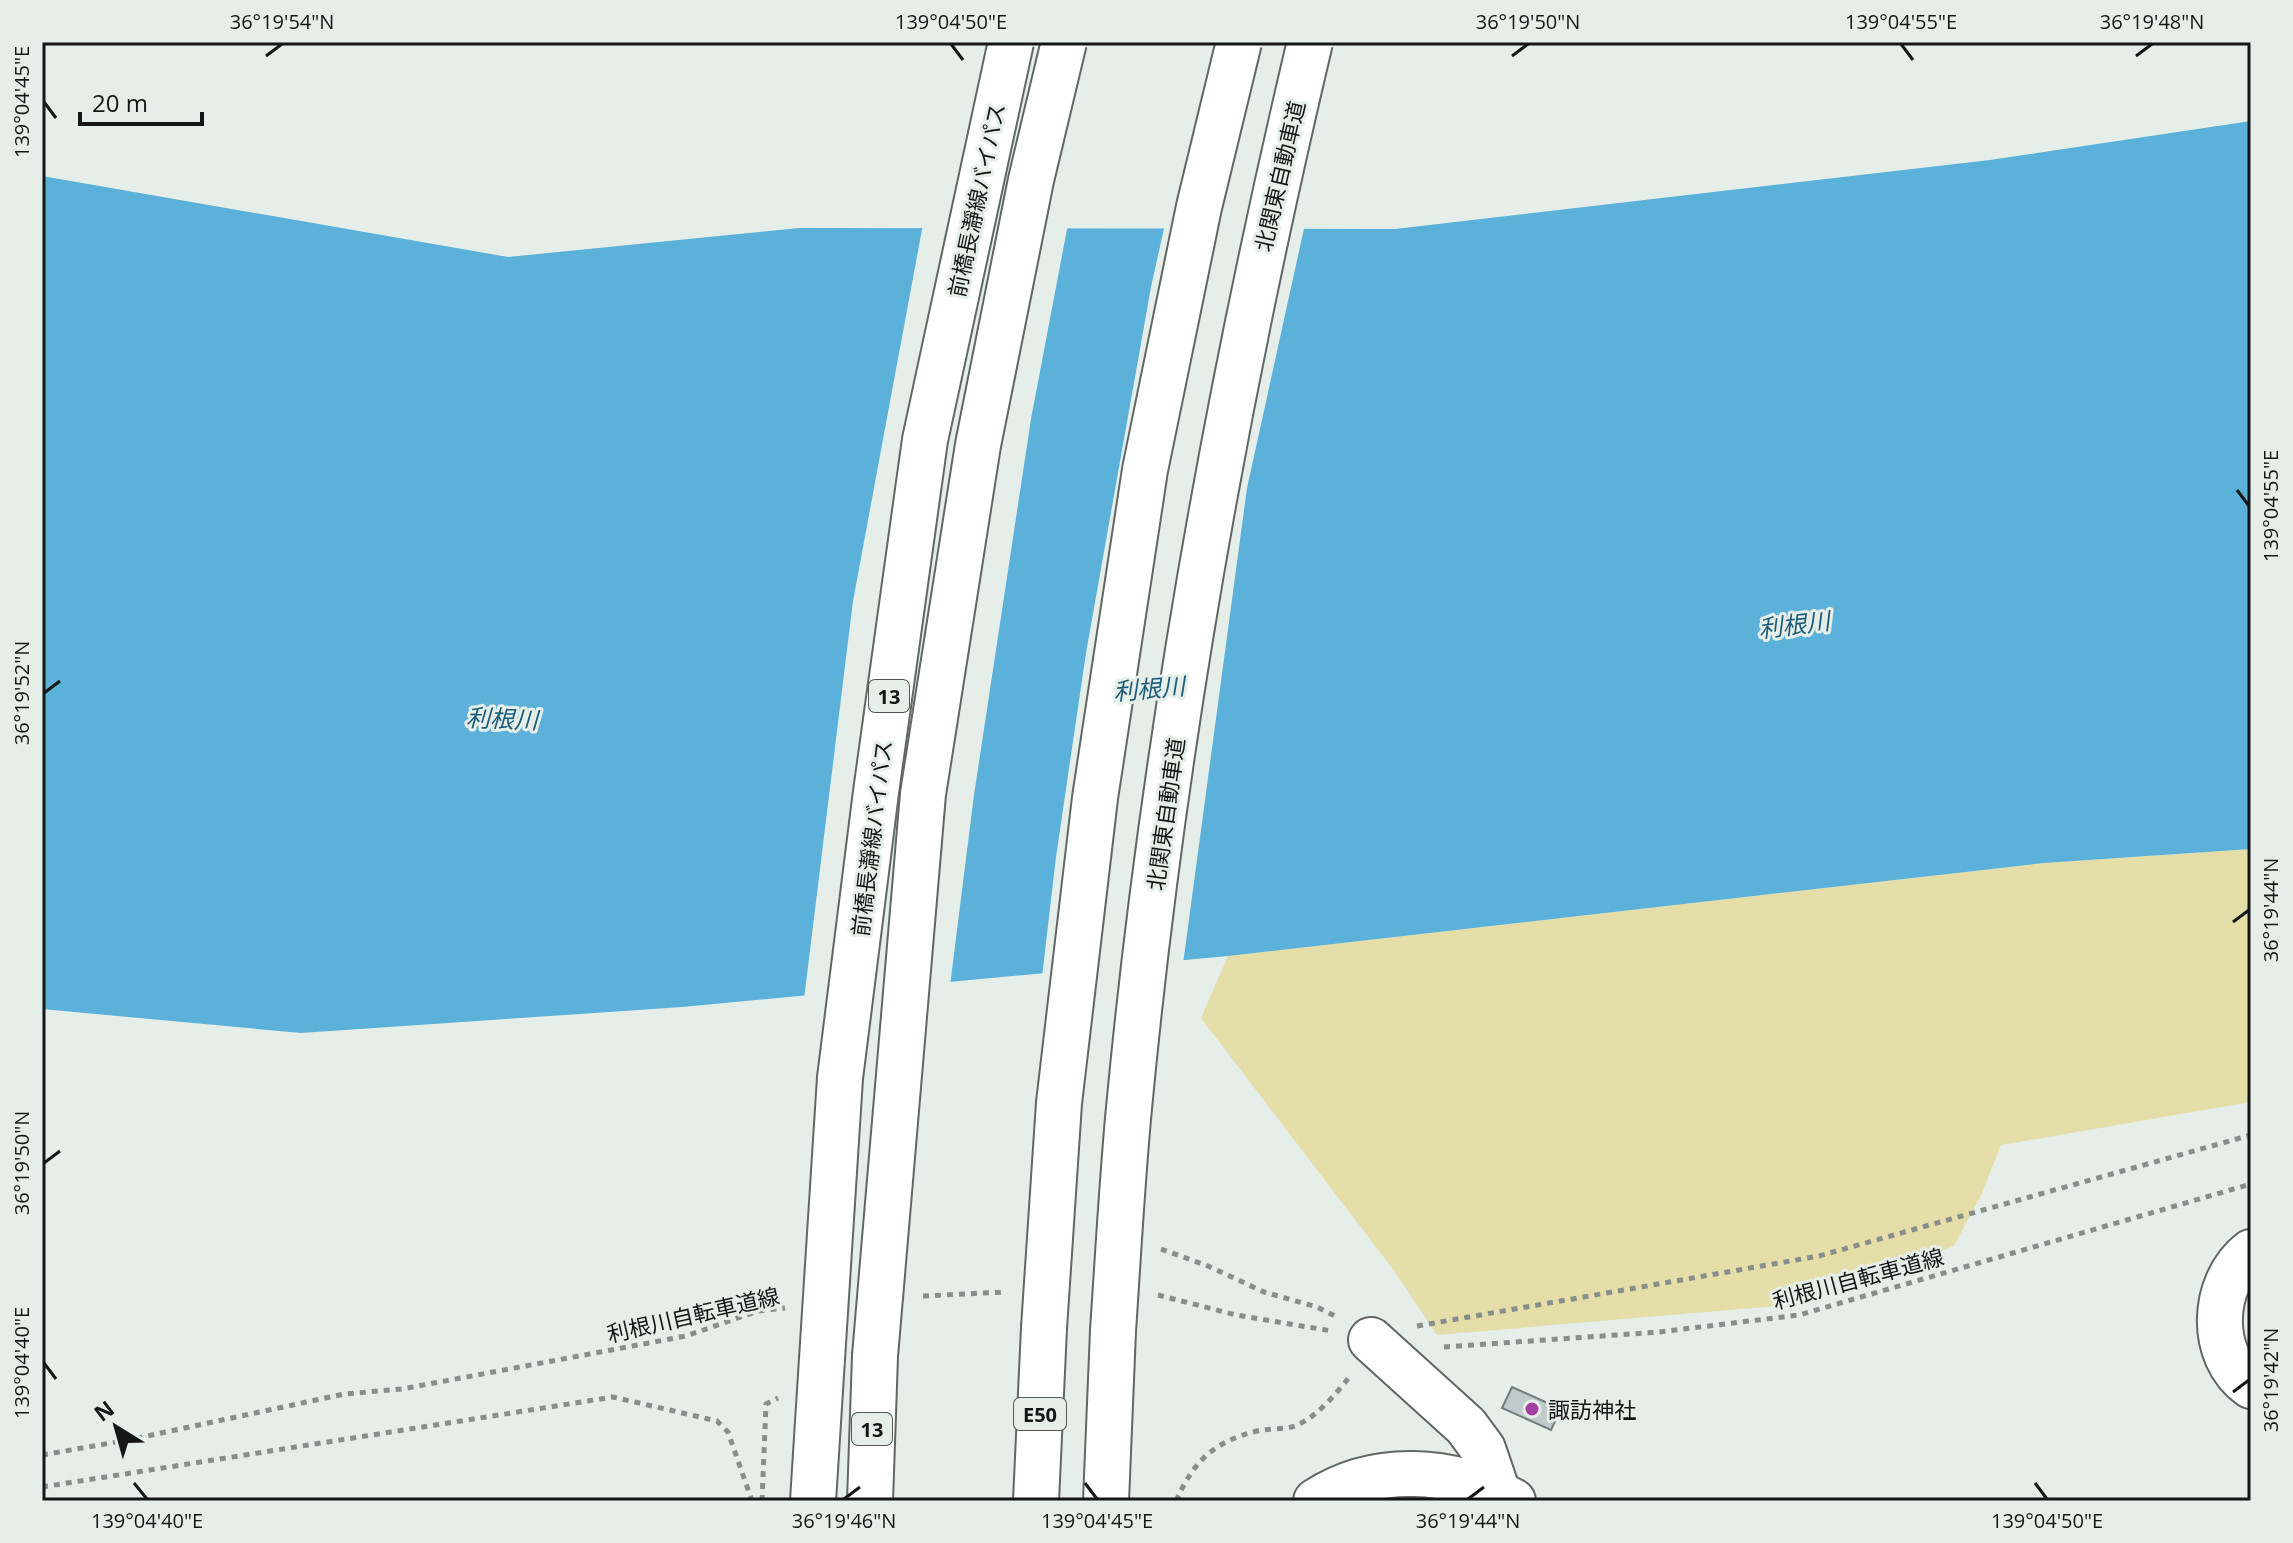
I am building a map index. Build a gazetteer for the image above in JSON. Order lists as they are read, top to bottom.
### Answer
{
  "streets": {
    "main road": [
      "北関東自動車道",
      "前橋長瀞線バイパス",
      "13",
      "E50"
    ],
    "path": ["利根川自転車道線"]
  },
  "water": ["利根川"],
  "places": ["諏訪神社"],
  "scale_bar": "20 m",
  "north": "top left",
  "coordinates": [
    "36°19'54\"N",
    "139°04'50\"E",
    "36°19'50\"N",
    "139°04'55\"E",
    "36°19'48\"N",
    "139°04'45\"E",
    "36°19'52\"N",
    "36°19'44\"N",
    "139°04'40\"E",
    "36°19'42\"N",
    "36°19'46\"N"
  ]
}
